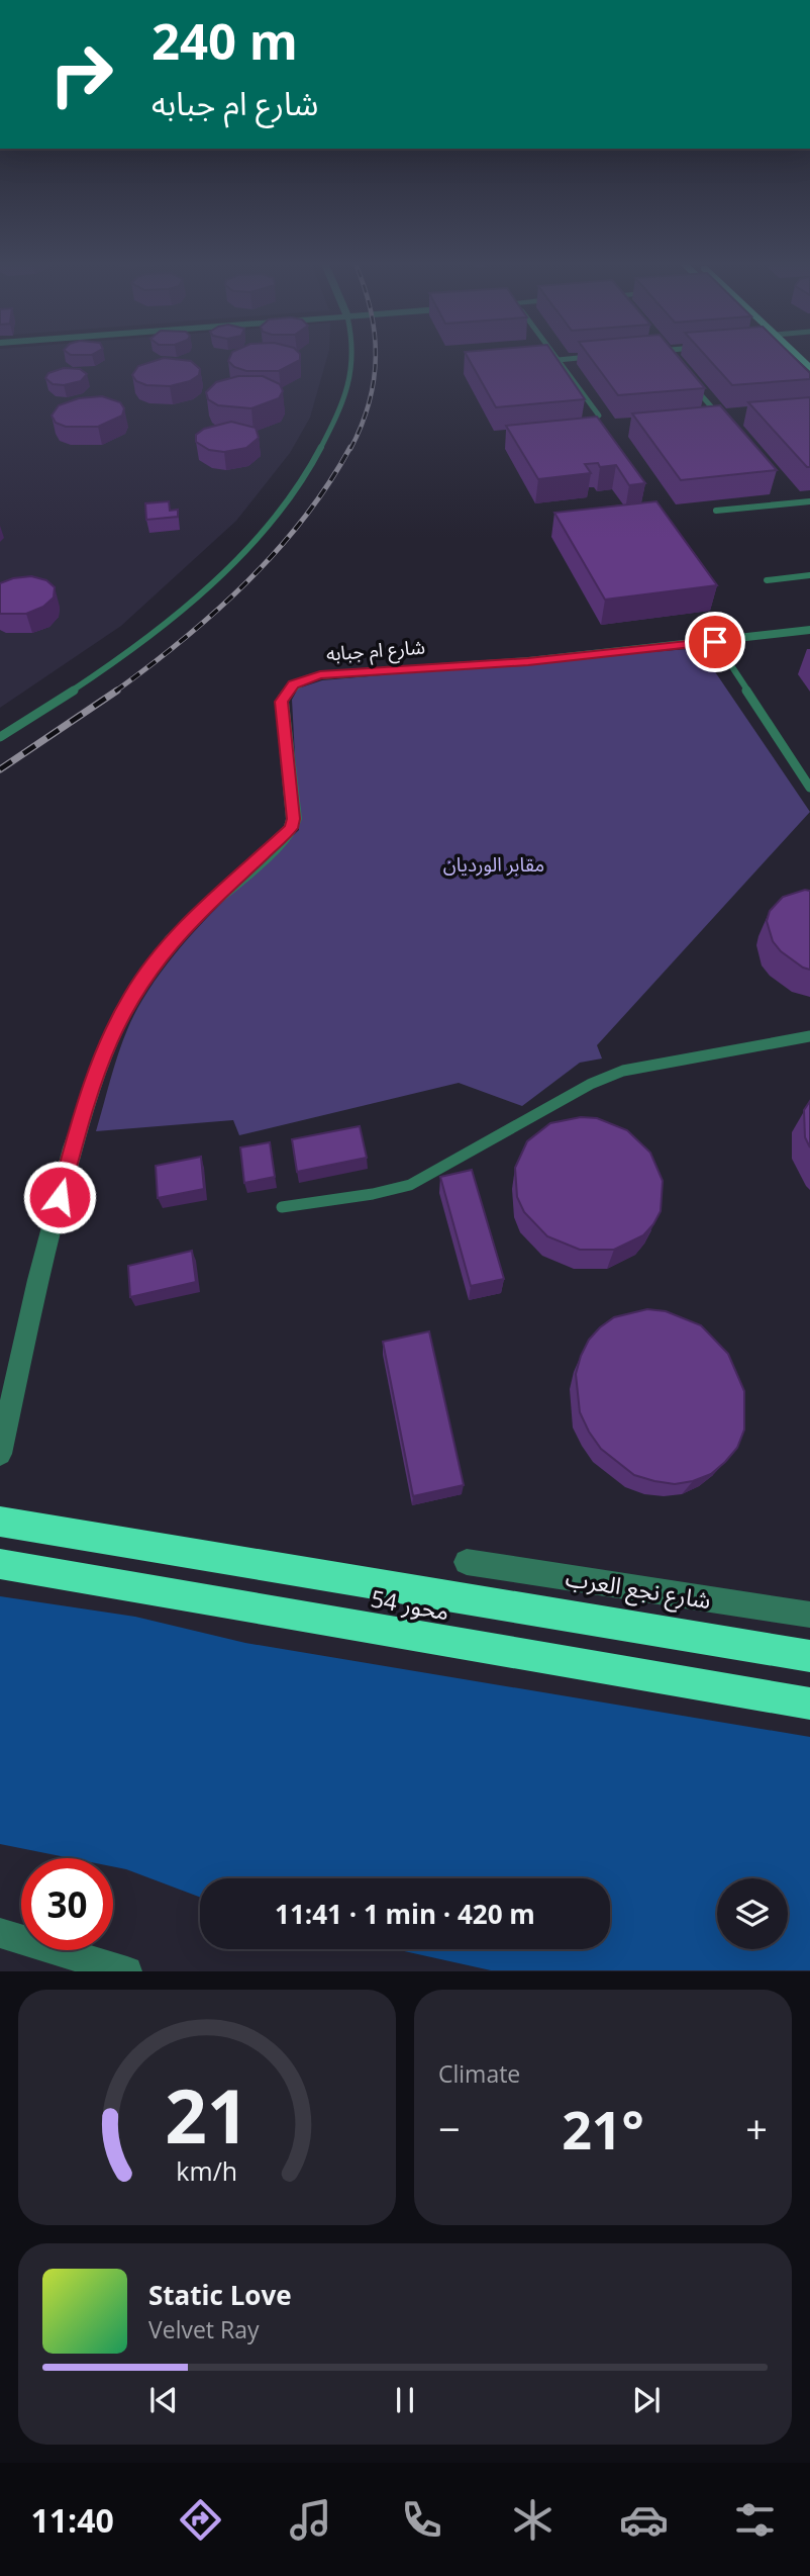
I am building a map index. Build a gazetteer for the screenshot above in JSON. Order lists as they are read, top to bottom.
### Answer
{
  "streets": {
    "highway": ["محور 54"],
    "street": ["شارع ام جبابه", "شارع نجع العرب"]
  },
  "parks": ["مقابر الورديان"],
  "page": {
    "turn": ["240 m", "شارع ام جبابه"],
    "limit": "30",
    "trip": "11:41 · 1 min · 420 m",
    "tile": "Climate",
    "heat": ["−", "21°", "+"],
    "song": ["Static Love", "Velvet Ray"],
    "tabs": "11:40",
    "gauge": ["21", "km/h"]
  }
}
